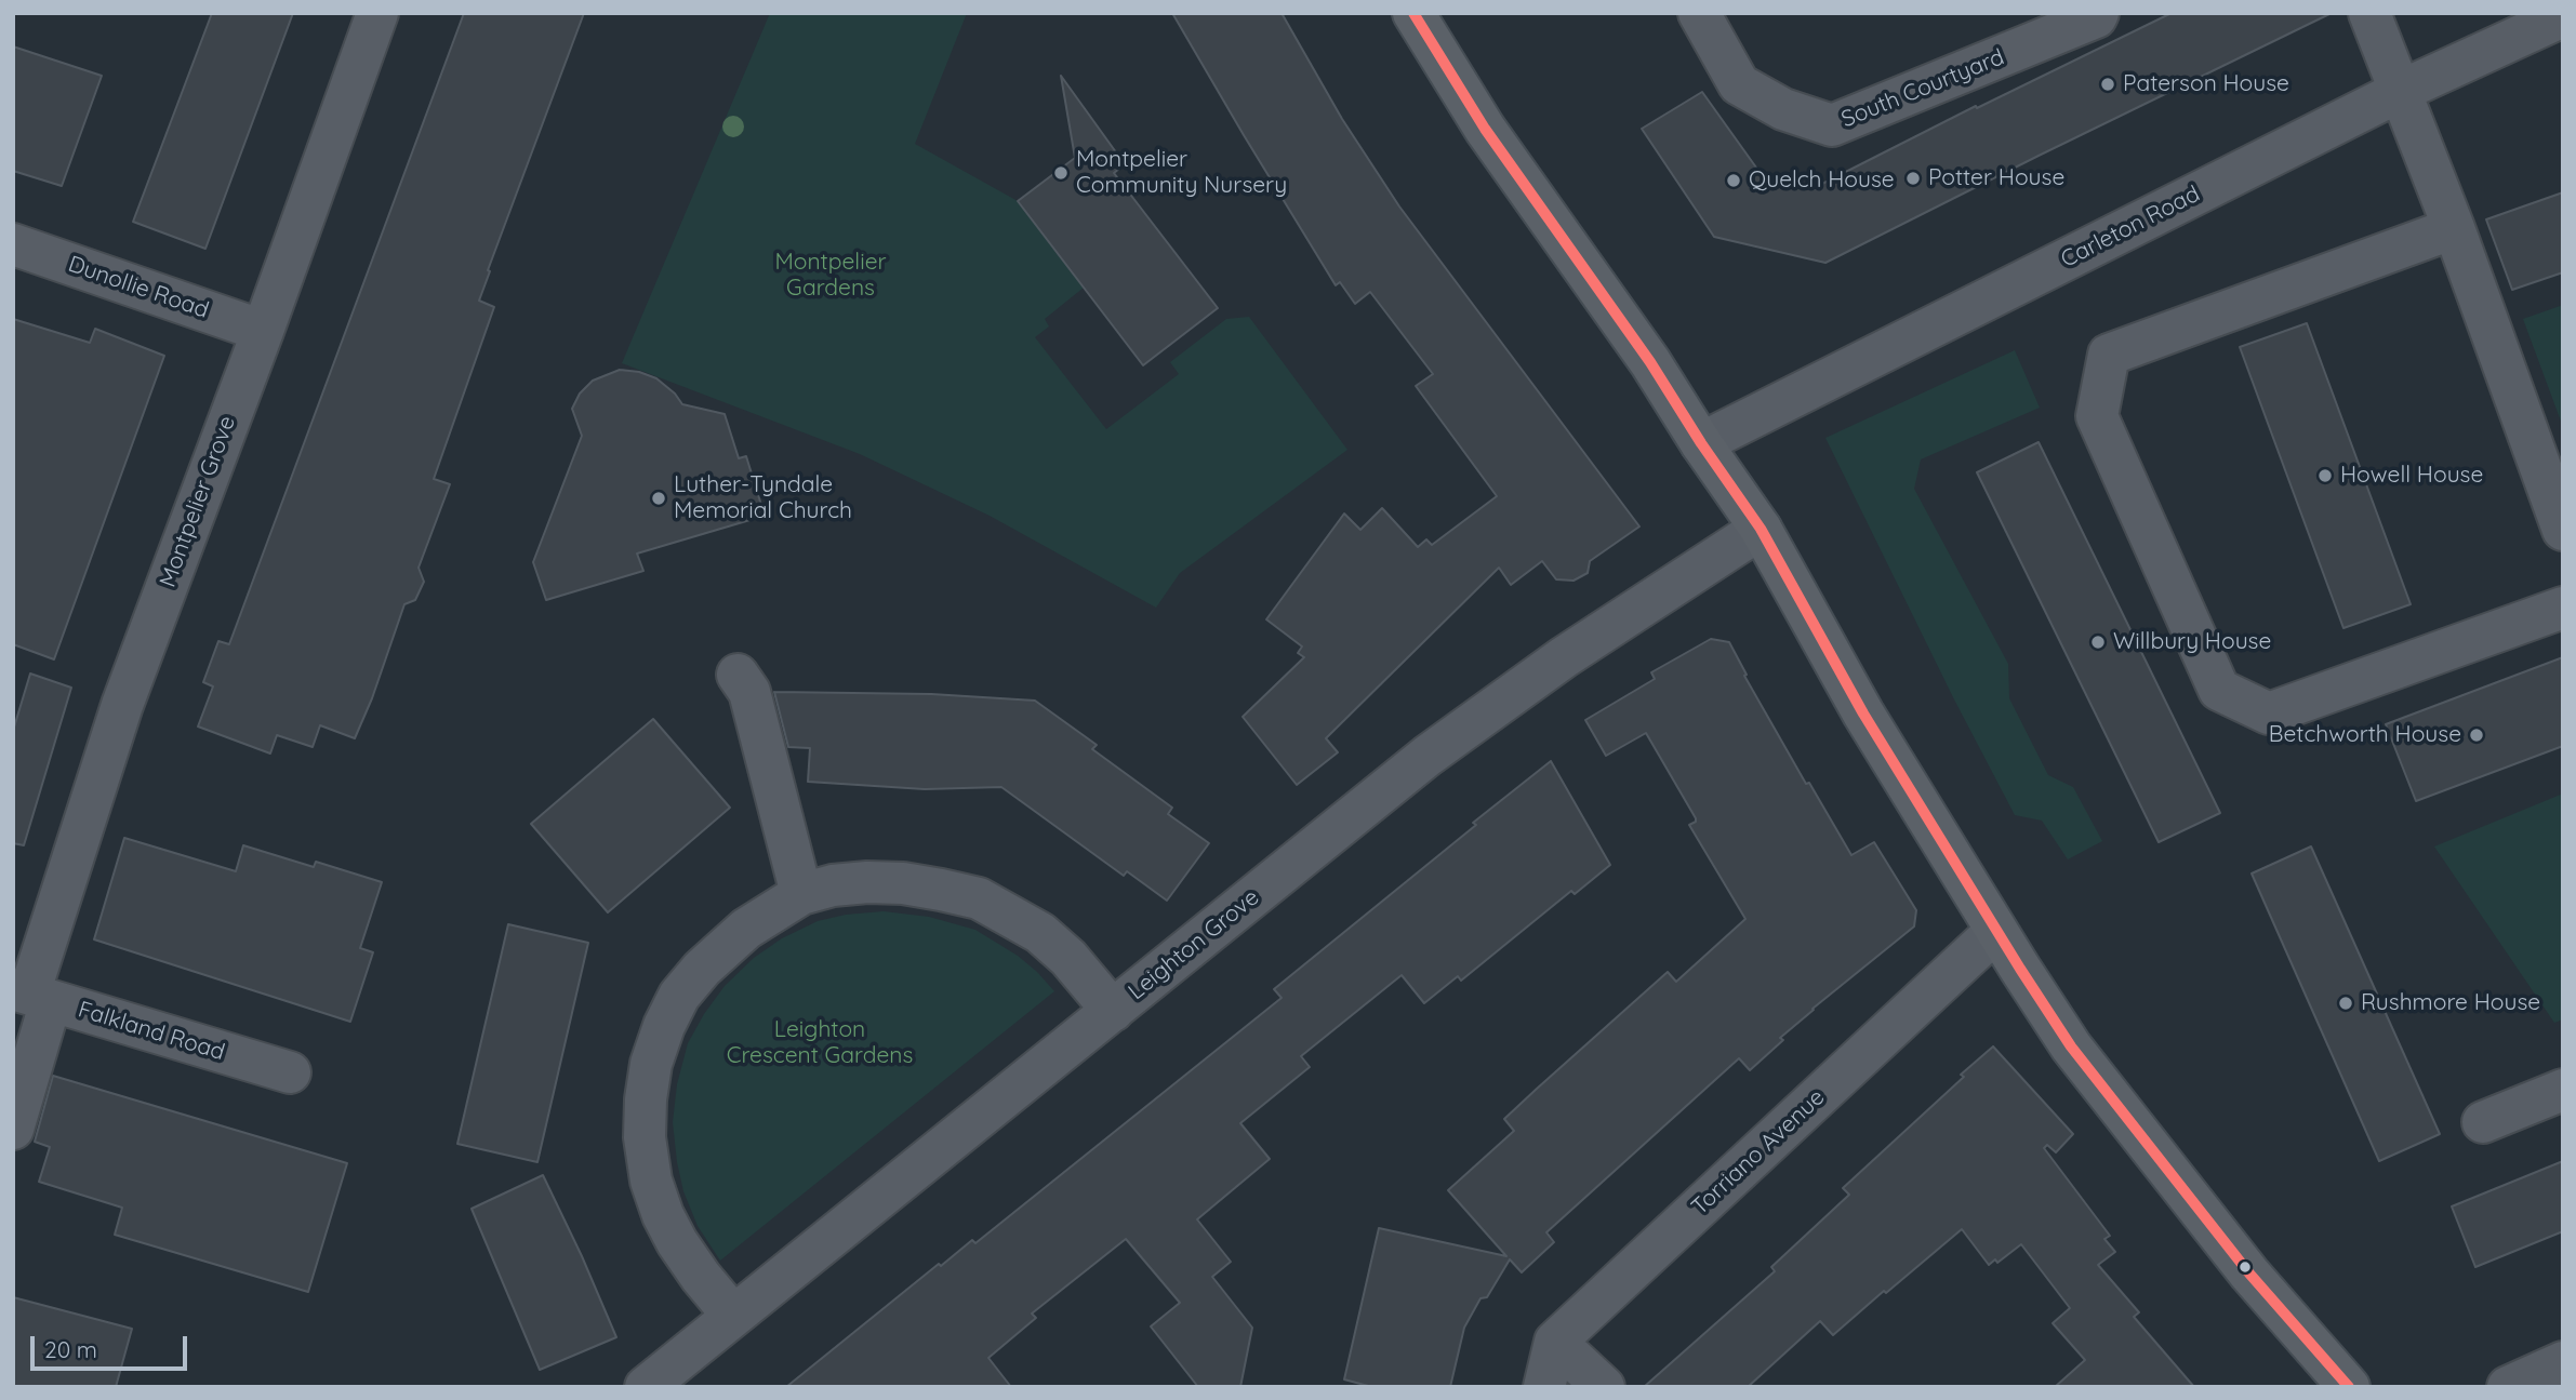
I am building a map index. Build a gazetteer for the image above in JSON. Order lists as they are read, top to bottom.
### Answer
{
  "streets": {
    "street": [
      "South Courtyard",
      "Carleton Road",
      "Dunollie Road",
      "Montpelier Grove",
      "Leighton Grove",
      "Falkland Road",
      "Torriano Avenue"
    ]
  },
  "crossings": [
    ["Dunollie Road", "Montpelier Grove"],
    ["Montpelier Grove", "Falkland Road"]
  ],
  "parks": ["Montpelier Gardens", "Leighton Crescent Gardens"],
  "places": [
    "Paterson House",
    "Montpelier Community Nursery",
    "Potter House",
    "Quelch House",
    "Howell House",
    "Luther-Tyndale Memorial Church",
    "Willbury House",
    "Betchworth House",
    "Rushmore House"
  ],
  "scale_bar": "20 m"
}
